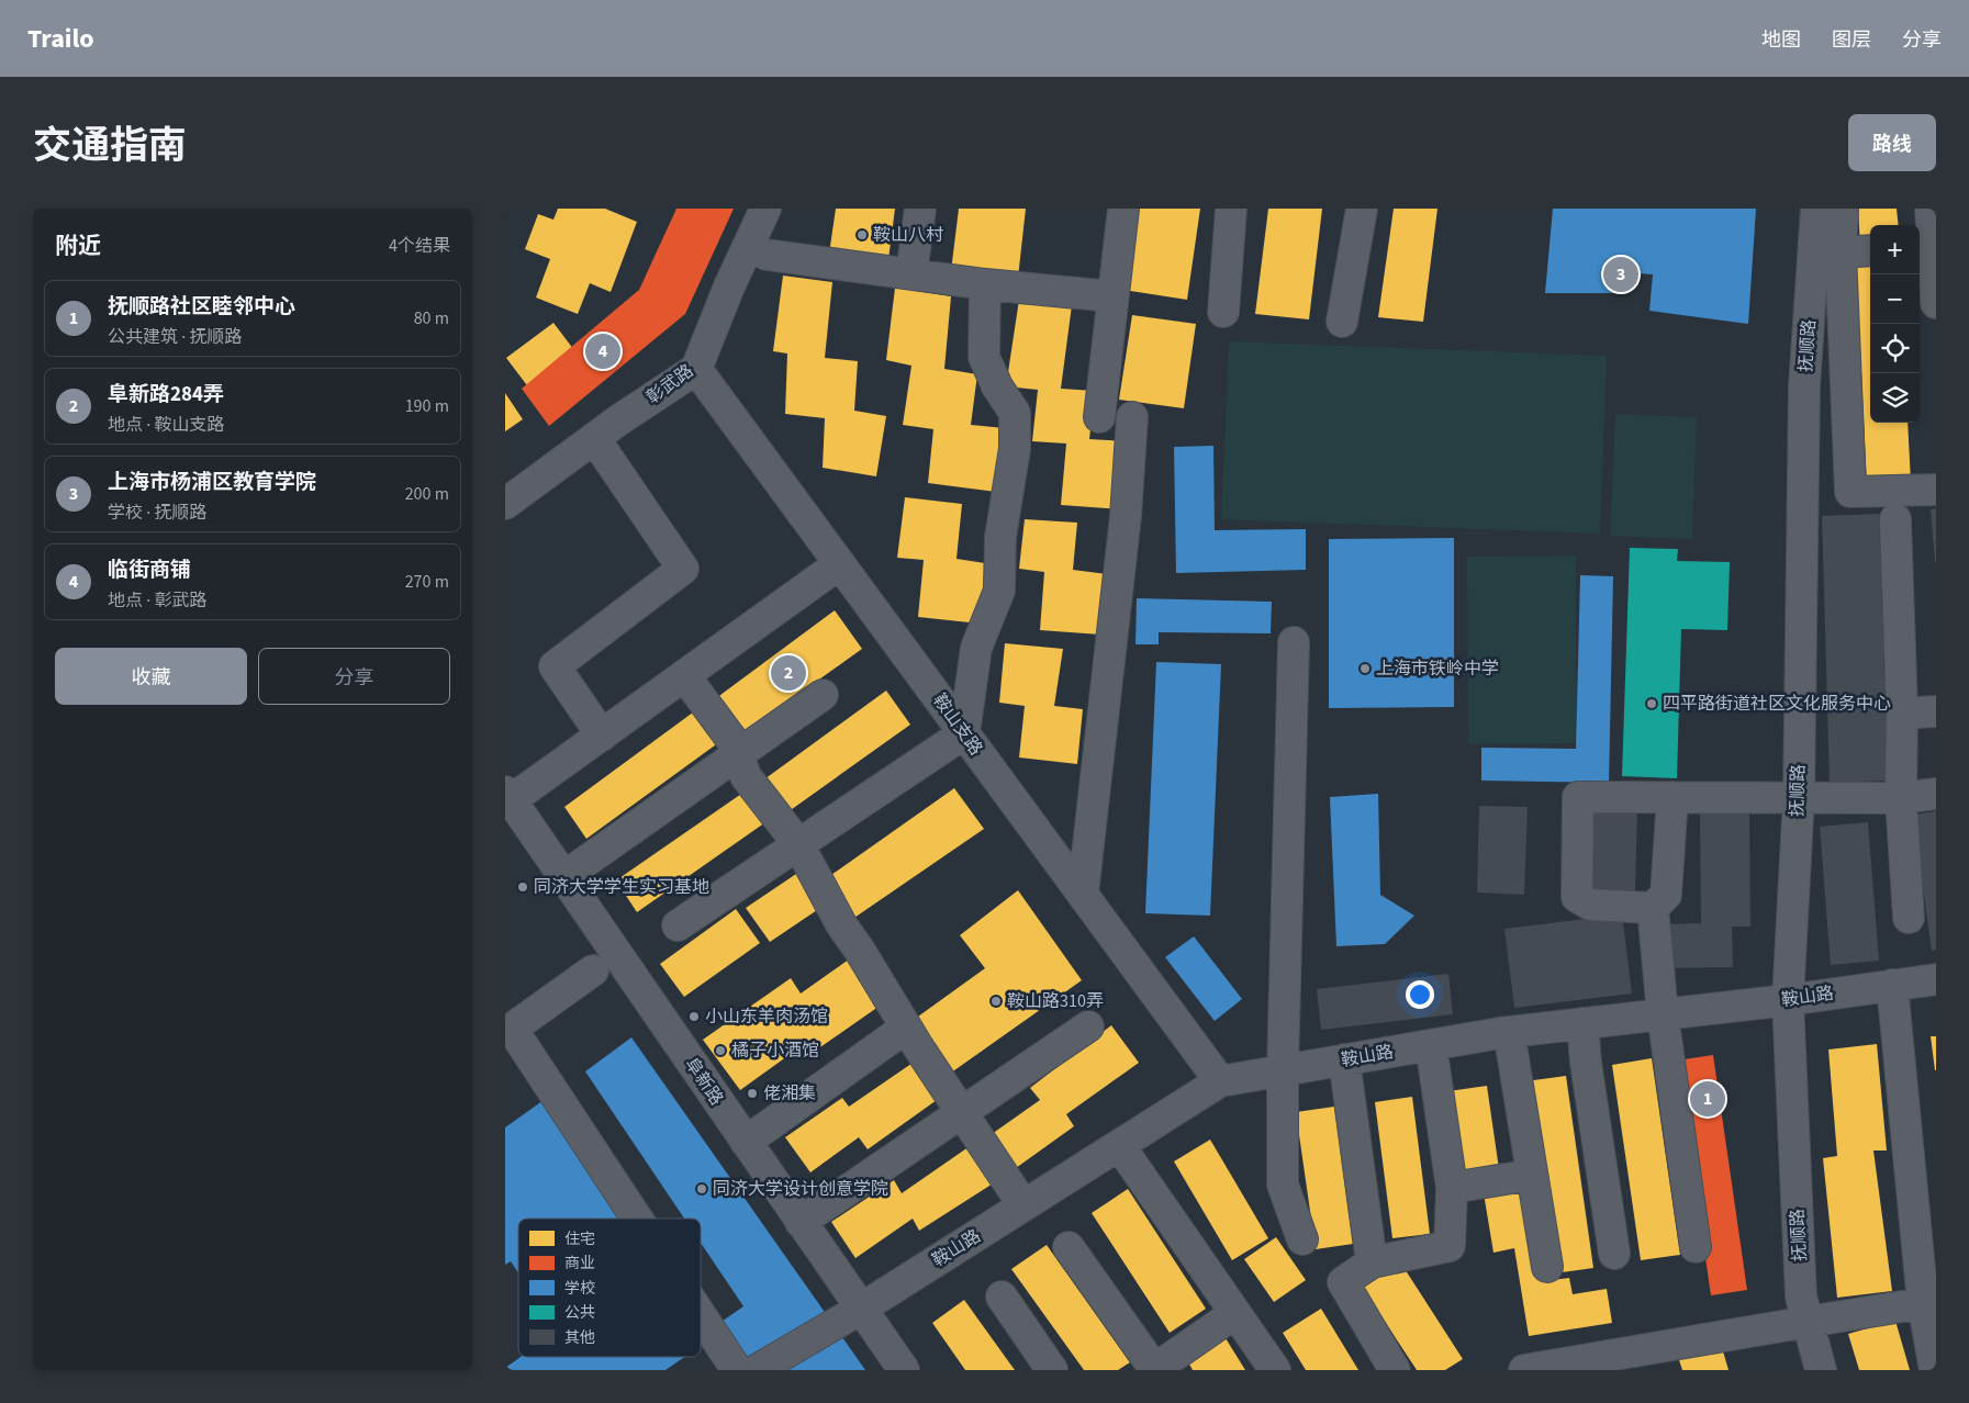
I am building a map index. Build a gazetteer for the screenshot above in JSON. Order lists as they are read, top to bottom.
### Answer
{
  "streets": {
    "street": [
      "抚顺路",
      "彰武路",
      "鞍山支路",
      "鞍山路",
      "阜新路"
    ]
  },
  "crossings": [
    ["抚顺路", "鞍山路"],
    ["彰武路", "鞍山支路"],
    ["鞍山支路", "鞍山路"],
    ["鞍山路", "阜新路"]
  ],
  "places": [
    "鞍山八村",
    "上海市铁岭中学",
    "四平路街道社区文化服务中心",
    "同济大学学生实习基地",
    "鞍山路310弄",
    "小山东羊肉汤馆",
    "橘子小酒馆",
    "佬湘集",
    "同济大学设计创意学院"
  ],
  "legend": [
    "住宅",
    "商业",
    "学校",
    "公共",
    "其他"
  ],
  "page": {
    "header": "Trailo",
    "nav": ["地图", "图层", "分享"],
    "title": "交通指南",
    "buttons": [
      "路线",
      ["收藏", "分享"]
    ],
    "heading": ["附近", "4个结果"],
    "map_buttons": ["+", "−"],
    "pins": [
      "3",
      "4",
      "2",
      "1"
    ],
    "list": [
      {
        "mark": "1",
        "name": "抚顺路社区睦邻中心",
        "note": "公共建筑 · 抚顺路",
        "value": "80 m"
      },
      {
        "mark": "2",
        "name": "阜新路284弄",
        "note": "地点 · 鞍山支路",
        "value": "190 m"
      },
      {
        "mark": "3",
        "name": "上海市杨浦区教育学院",
        "note": "学校 · 抚顺路",
        "value": "200 m"
      },
      {
        "mark": "4",
        "name": "临街商铺",
        "note": "地点 · 彰武路",
        "value": "270 m"
      }
    ]
  }
}
